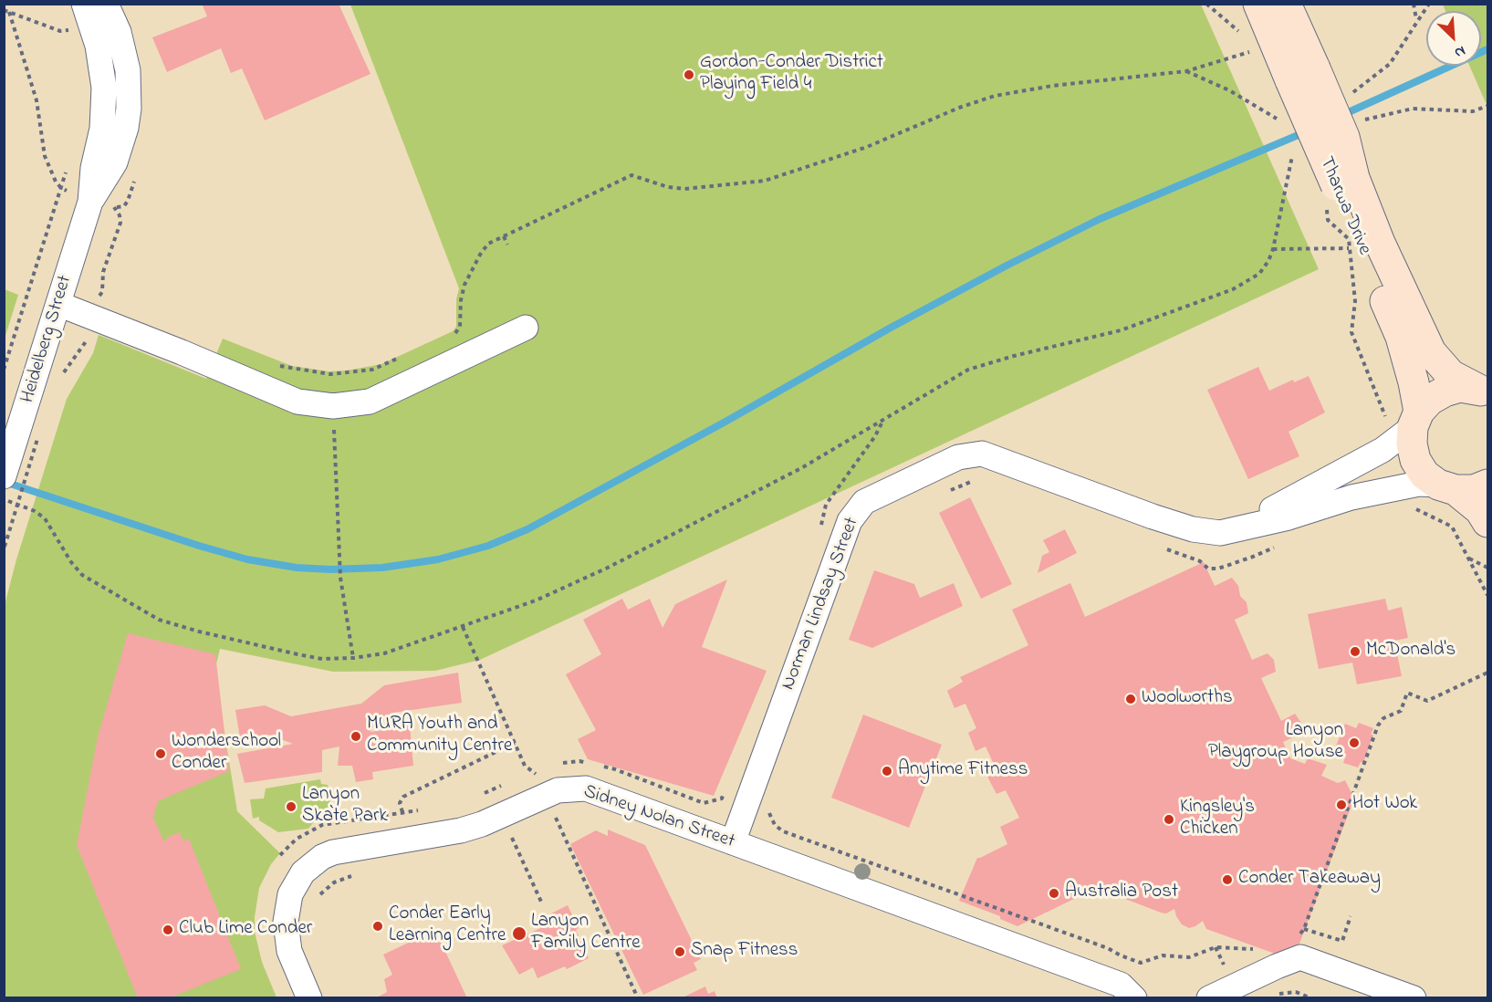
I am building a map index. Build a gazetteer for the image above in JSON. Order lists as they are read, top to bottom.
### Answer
{
  "streets": {
    "main road": ["Tharwa Drive"],
    "street": ["Heidelberg Street", "Norman Lindsay Street", "Sidney Nolan Street"]
  },
  "crossings": [
    ["Tharwa Drive", "Norman Lindsay Street"],
    ["Norman Lindsay Street", "Sidney Nolan Street"]
  ],
  "places": [
    "Gordon-Conder District Playing Field 4",
    "McDonald's",
    "Woolworths",
    "MURA Youth and Community Centre",
    "Lanyon Playgroup House",
    "Wonderschool Conder",
    "Anytime Fitness",
    "Hot Wok",
    "Lanyon Skate Park",
    "Kingsley's Chicken",
    "Conder Takeaway",
    "Australia Post",
    "Conder Early Learning Centre",
    "Club Lime Conder",
    "Lanyon Family Centre",
    "Snap Fitness"
  ],
  "north": "bottom right"
}
